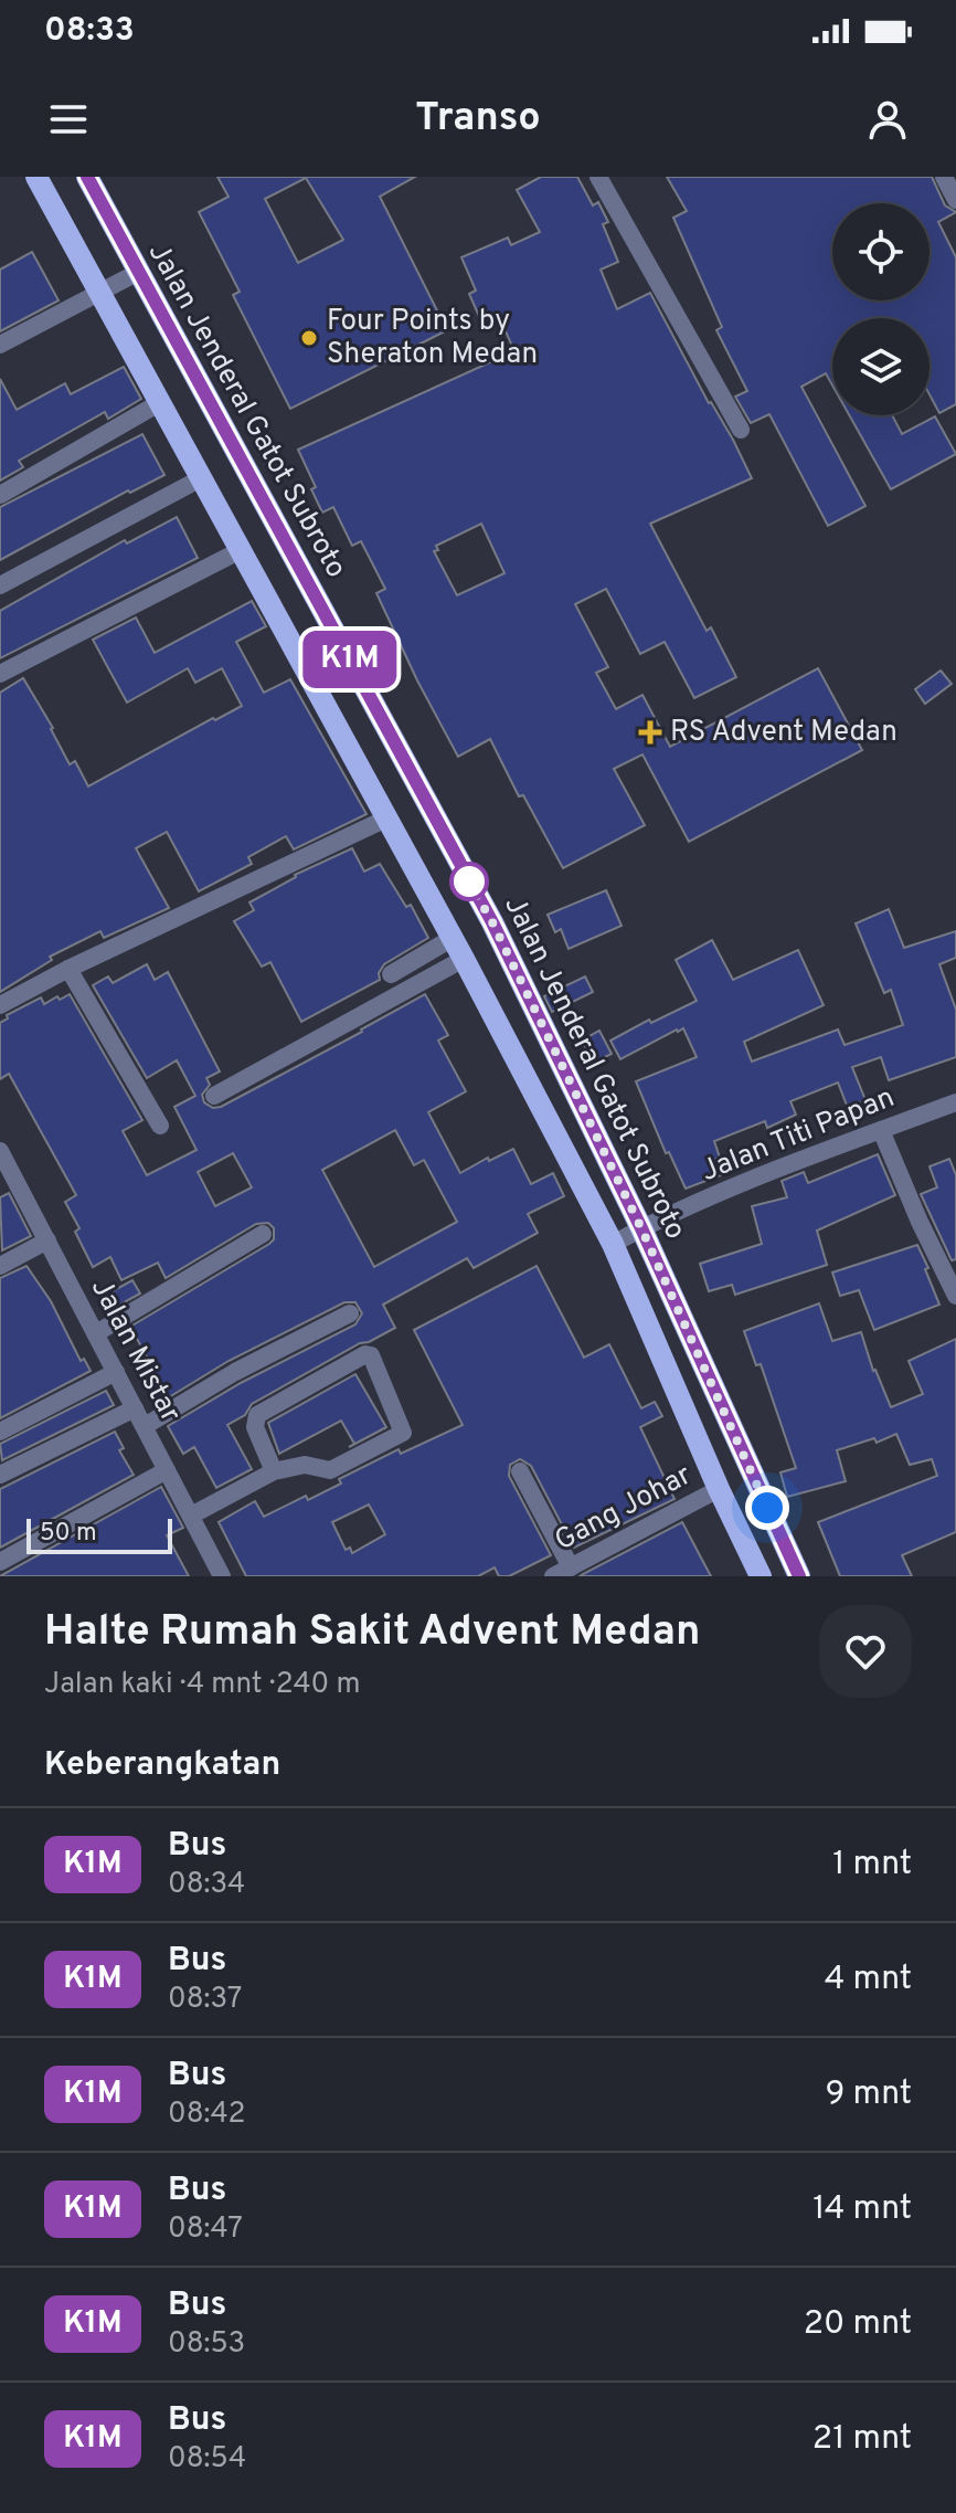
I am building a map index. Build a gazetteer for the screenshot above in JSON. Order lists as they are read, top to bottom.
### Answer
{
  "streets": {
    "main road": ["Jalan Jenderal Gatot Subroto"],
    "street": ["Jalan Titi Papan", "Jalan Mistar", "Gang Johar"]
  },
  "crossings": [
    ["Jalan Jenderal Gatot Subroto", "Jalan Titi Papan"],
    ["Jalan Jenderal Gatot Subroto", "Gang Johar"]
  ],
  "places": {
    "other": ["Four Points by Sheraton Medan"],
    "health": ["RS Advent Medan"]
  },
  "lines": ["bus line K1M"],
  "scale_bar": "50 m",
  "page": {
    "status": "08:33",
    "header": "Transo",
    "on_map": "K1M",
    "scale": "50 m",
    "heading": [
      ["Halte Rumah Sakit Advent Medan", "Jalan kaki · 4 mnt · 240 m"],
      "Keberangkatan"
    ],
    "list": [
      {
        "mark": "K1M",
        "name": "Bus",
        "note": "08:34",
        "value": "1 mnt"
      },
      {
        "mark": "K1M",
        "name": "Bus",
        "note": "08:37",
        "value": "4 mnt"
      },
      {
        "mark": "K1M",
        "name": "Bus",
        "note": "08:42",
        "value": "9 mnt"
      },
      {
        "mark": "K1M",
        "name": "Bus",
        "note": "08:47",
        "value": "14 mnt"
      },
      {
        "mark": "K1M",
        "name": "Bus",
        "note": "08:53",
        "value": "20 mnt"
      },
      {
        "mark": "K1M",
        "name": "Bus",
        "note": "08:54",
        "value": "21 mnt"
      }
    ]
  }
}
